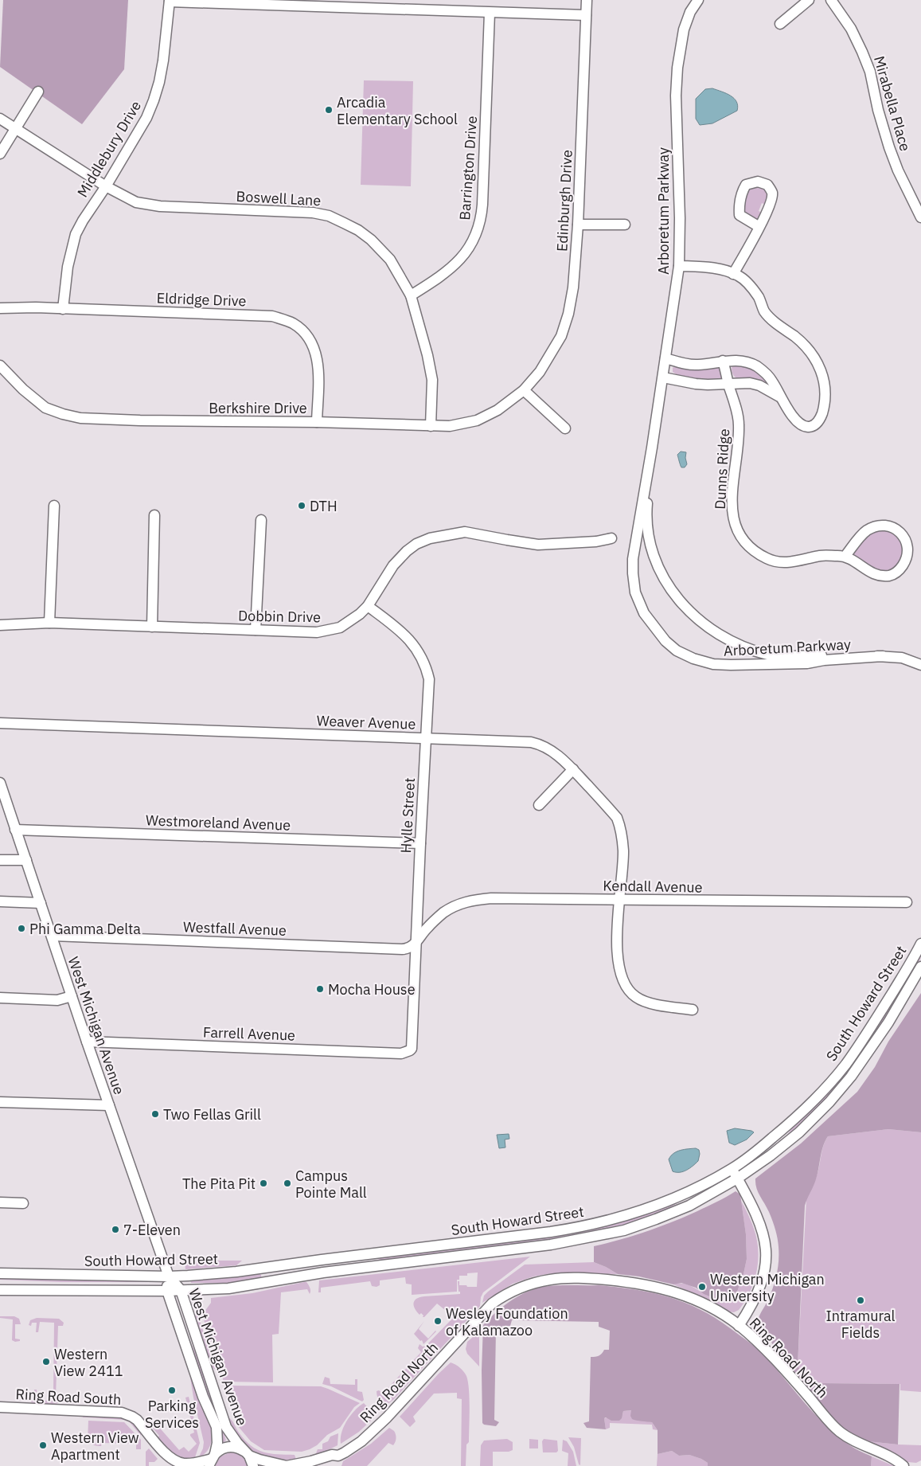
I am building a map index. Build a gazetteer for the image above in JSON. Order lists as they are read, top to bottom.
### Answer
{
  "streets": {
    "street": [
      "Mirabella Place",
      "Middlebury Drive",
      "Barrington Drive",
      "Boswell Lane",
      "Edinburgh Drive",
      "Arboretum Parkway",
      "Eldridge Drive",
      "Berkshire Drive",
      "Dunns Ridge",
      "Dobbin Drive",
      "Weaver Avenue",
      "Hylle Street",
      "Westmoreland Avenue",
      "Kendall Avenue",
      "Westfall Avenue",
      "South Howard Street",
      "West Michigan Avenue",
      "Farrell Avenue",
      "Ring Road North",
      "Ring Road South"
    ]
  },
  "crossings": [
    ["Middlebury Drive", "Boswell Lane"],
    ["Middlebury Drive", "Eldridge Drive"],
    ["Barrington Drive", "Boswell Lane"],
    ["Boswell Lane", "Berkshire Drive"],
    ["Edinburgh Drive", "Berkshire Drive"],
    ["Eldridge Drive", "Berkshire Drive"],
    ["Dobbin Drive", "Hylle Street"],
    ["Weaver Avenue", "Hylle Street"],
    ["Weaver Avenue", "Kendall Avenue"],
    ["Hylle Street", "Westmoreland Avenue"],
    ["Hylle Street", "Kendall Avenue"],
    ["Hylle Street", "Westfall Avenue"],
    ["Hylle Street", "Farrell Avenue"],
    ["Westmoreland Avenue", "West Michigan Avenue"],
    ["Kendall Avenue", "Westfall Avenue"],
    ["Westfall Avenue", "West Michigan Avenue"],
    ["South Howard Street", "West Michigan Avenue"],
    ["West Michigan Avenue", "Farrell Avenue"],
    ["West Michigan Avenue", "Ring Road North"],
    ["West Michigan Avenue", "Ring Road South"],
    ["Ring Road North", "Ring Road South"]
  ],
  "places": [
    "Arcadia Elementary School",
    "DTH",
    "Phi Gamma Delta",
    "Mocha House",
    "Two Fellas Grill",
    "The Pita Pit",
    "Campus Pointe Mall",
    "7-Eleven",
    "Western Michigan University",
    "Intramural Fields",
    "Wesley Foundation of Kalamazoo",
    "Western View 2411",
    "Parking Services",
    "Western View Apartment"
  ]
}
